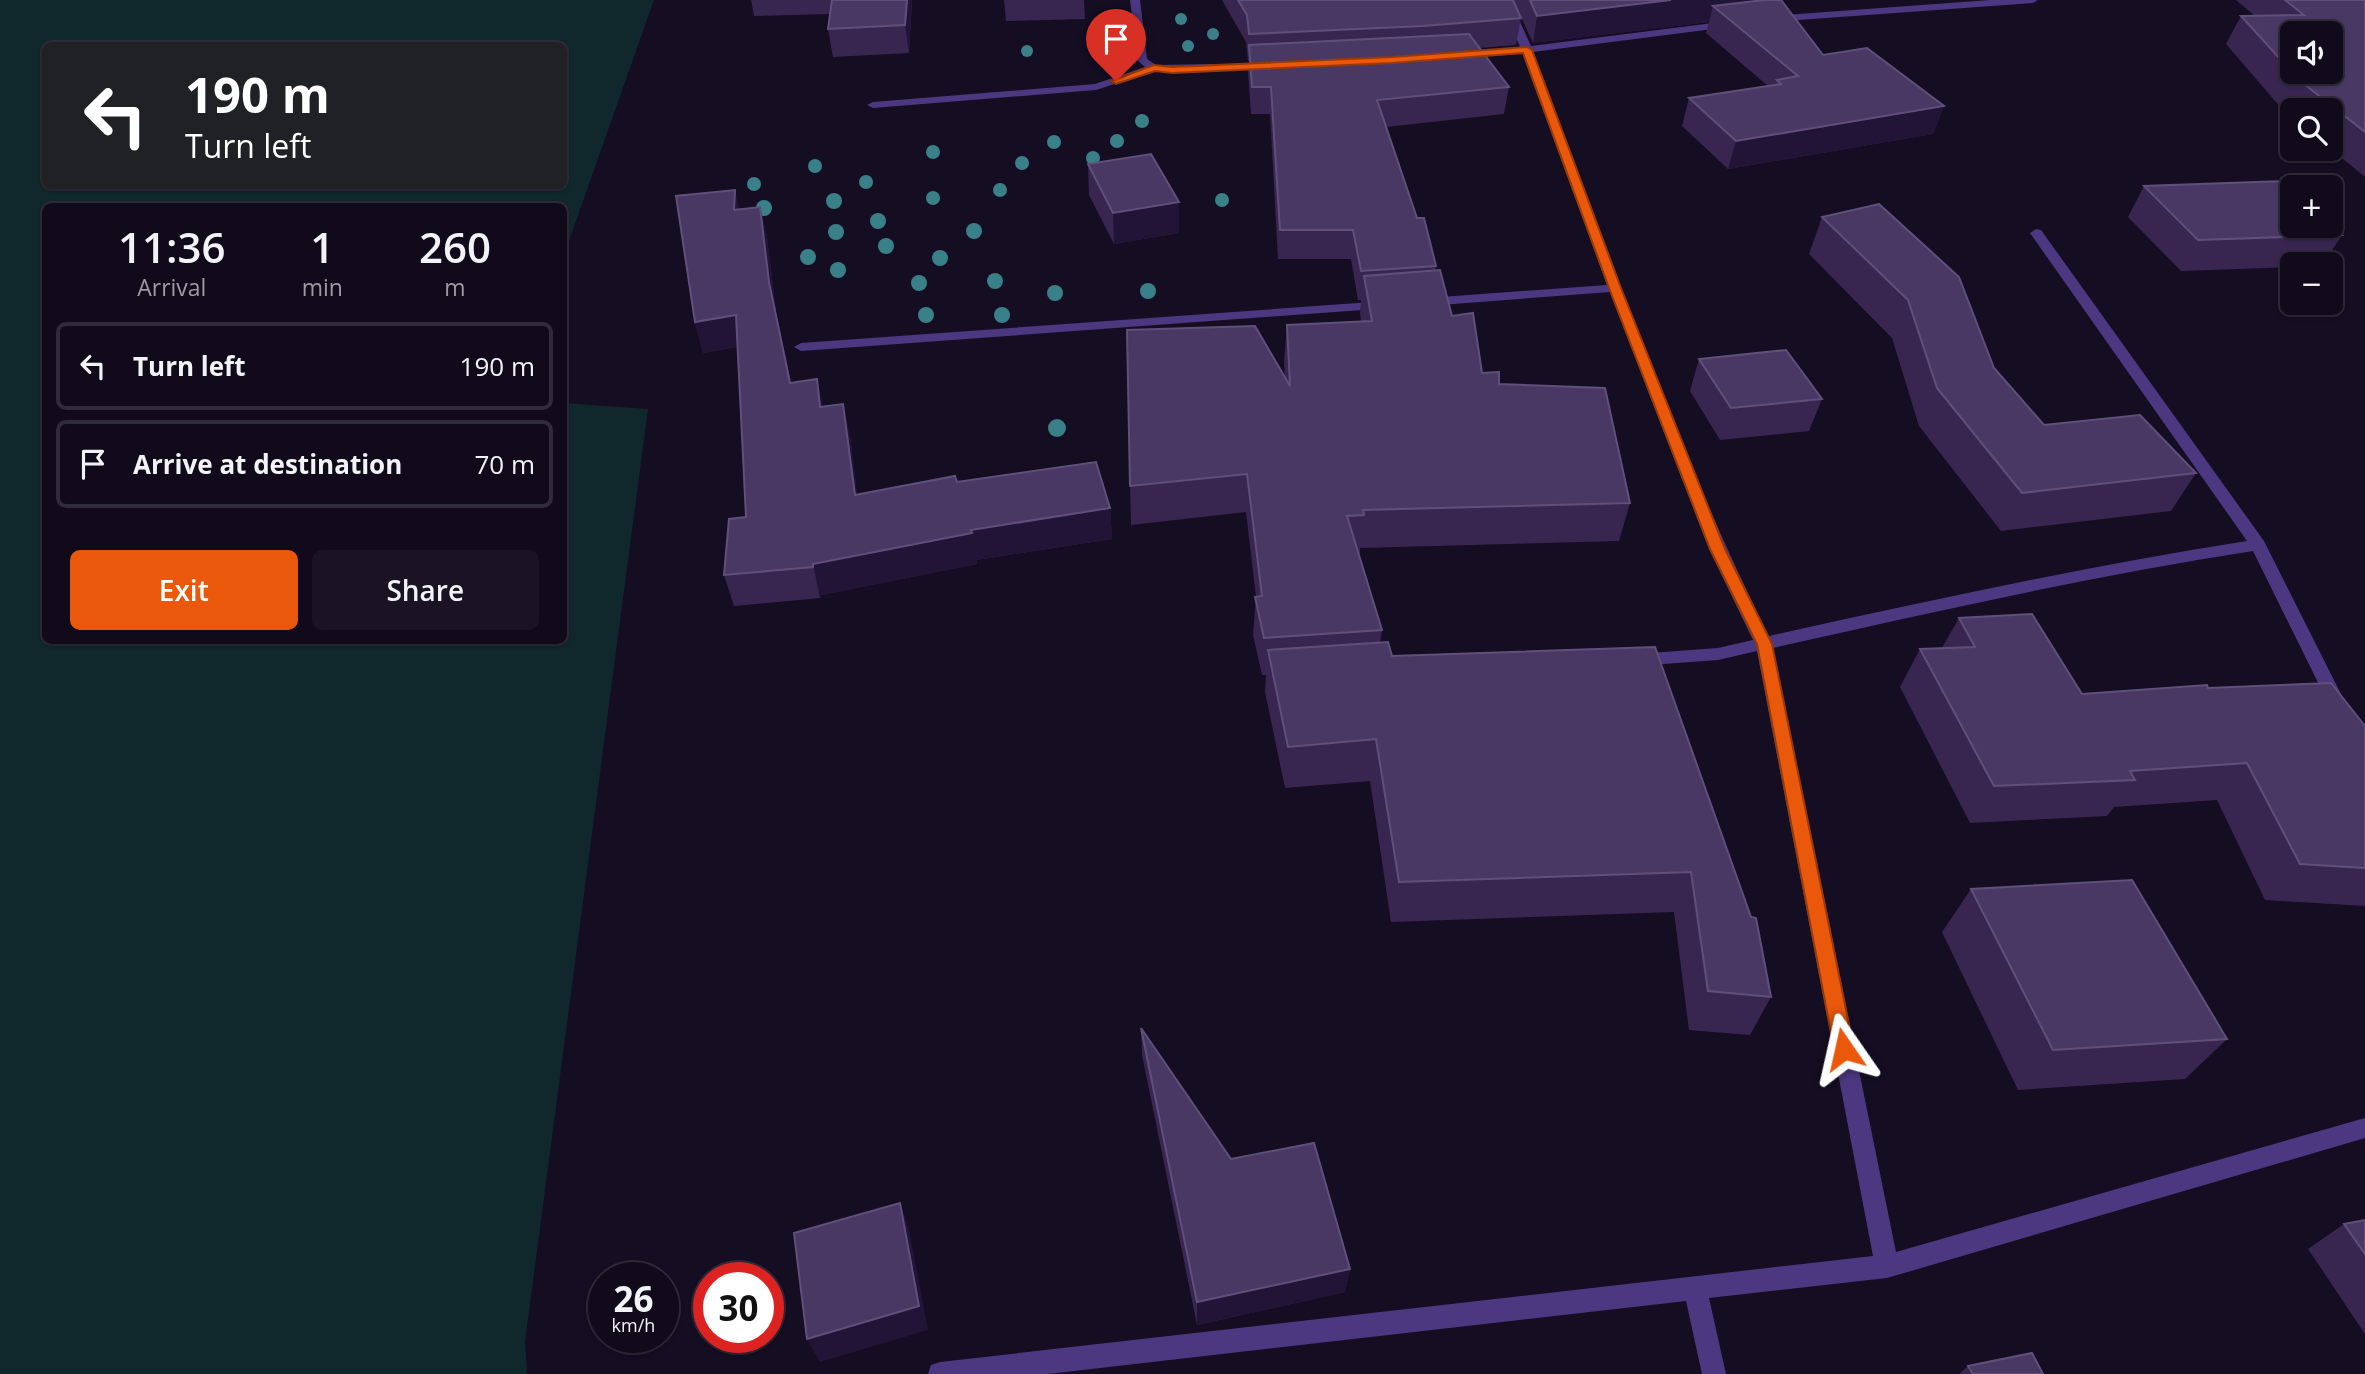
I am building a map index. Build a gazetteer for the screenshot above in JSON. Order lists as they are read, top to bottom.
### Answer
{
  "page": {
    "map_buttons": ["+", "−"],
    "turn": ["190 m", "Turn left"],
    "eta": [
      "11:36",
      "Arrival",
      "1",
      "min",
      "260",
      "m"
    ],
    "list": [
      {
        "name": "Turn left",
        "value": "190 m"
      },
      {
        "name": "Arrive at destination",
        "value": "70 m"
      }
    ],
    "buttons": ["Exit", "Share"],
    "speed": "26 km/h",
    "limit": "30"
  }
}
